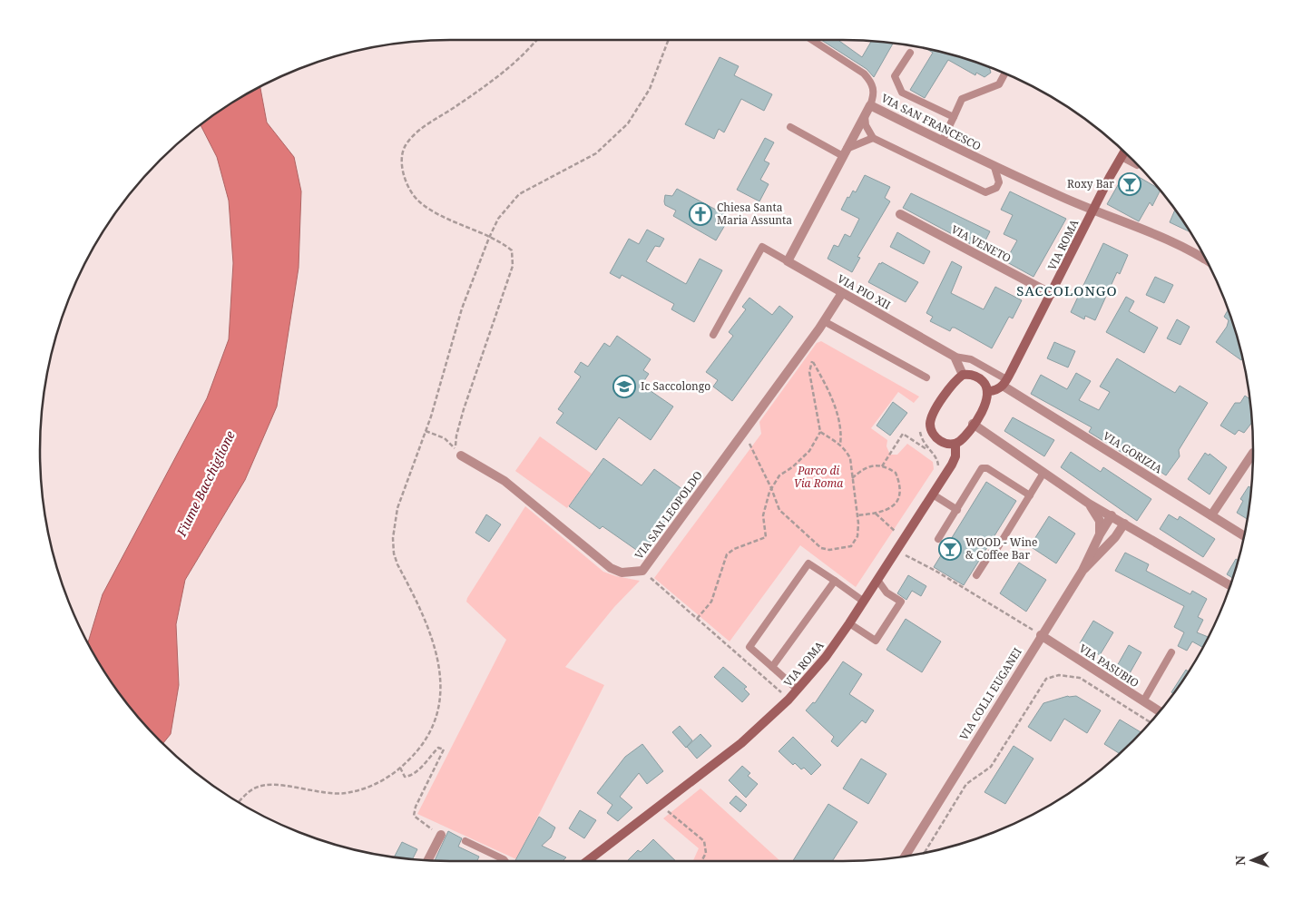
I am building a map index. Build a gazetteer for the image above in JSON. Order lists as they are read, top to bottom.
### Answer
{
  "streets": {
    "main road": ["VIA ROMA"],
    "street": [
      "VIA SAN FRANCESCO",
      "VIA VENETO",
      "VIA PIO XII",
      "VIA GORIZIA",
      "VIA SAN LEOPOLDO",
      "VIA PASUBIO",
      "VIA COLLI EUGANEI"
    ]
  },
  "crossings": [
    ["VIA SAN FRANCESCO", "VIA ROMA"],
    ["VIA SAN FRANCESCO", "VIA PIO XII"],
    ["VIA VENETO", "VIA ROMA"],
    ["VIA ROMA", "VIA PIO XII"],
    ["VIA ROMA", "VIA GORIZIA"],
    ["VIA PIO XII", "VIA GORIZIA"],
    ["VIA PIO XII", "VIA SAN LEOPOLDO"],
    ["VIA PASUBIO", "VIA COLLI EUGANEI"]
  ],
  "districts": ["SACCOLONGO"],
  "water": ["Fiume Bacchiglione"],
  "parks": ["Parco di Via Roma"],
  "places": {
    "bar": ["Roxy Bar", "WOOD - Wine & Coffee Bar"],
    "church": ["Chiesa Santa Maria Assunta"],
    "school or university": ["Ic Saccolongo"]
  },
  "north": "left"
}
